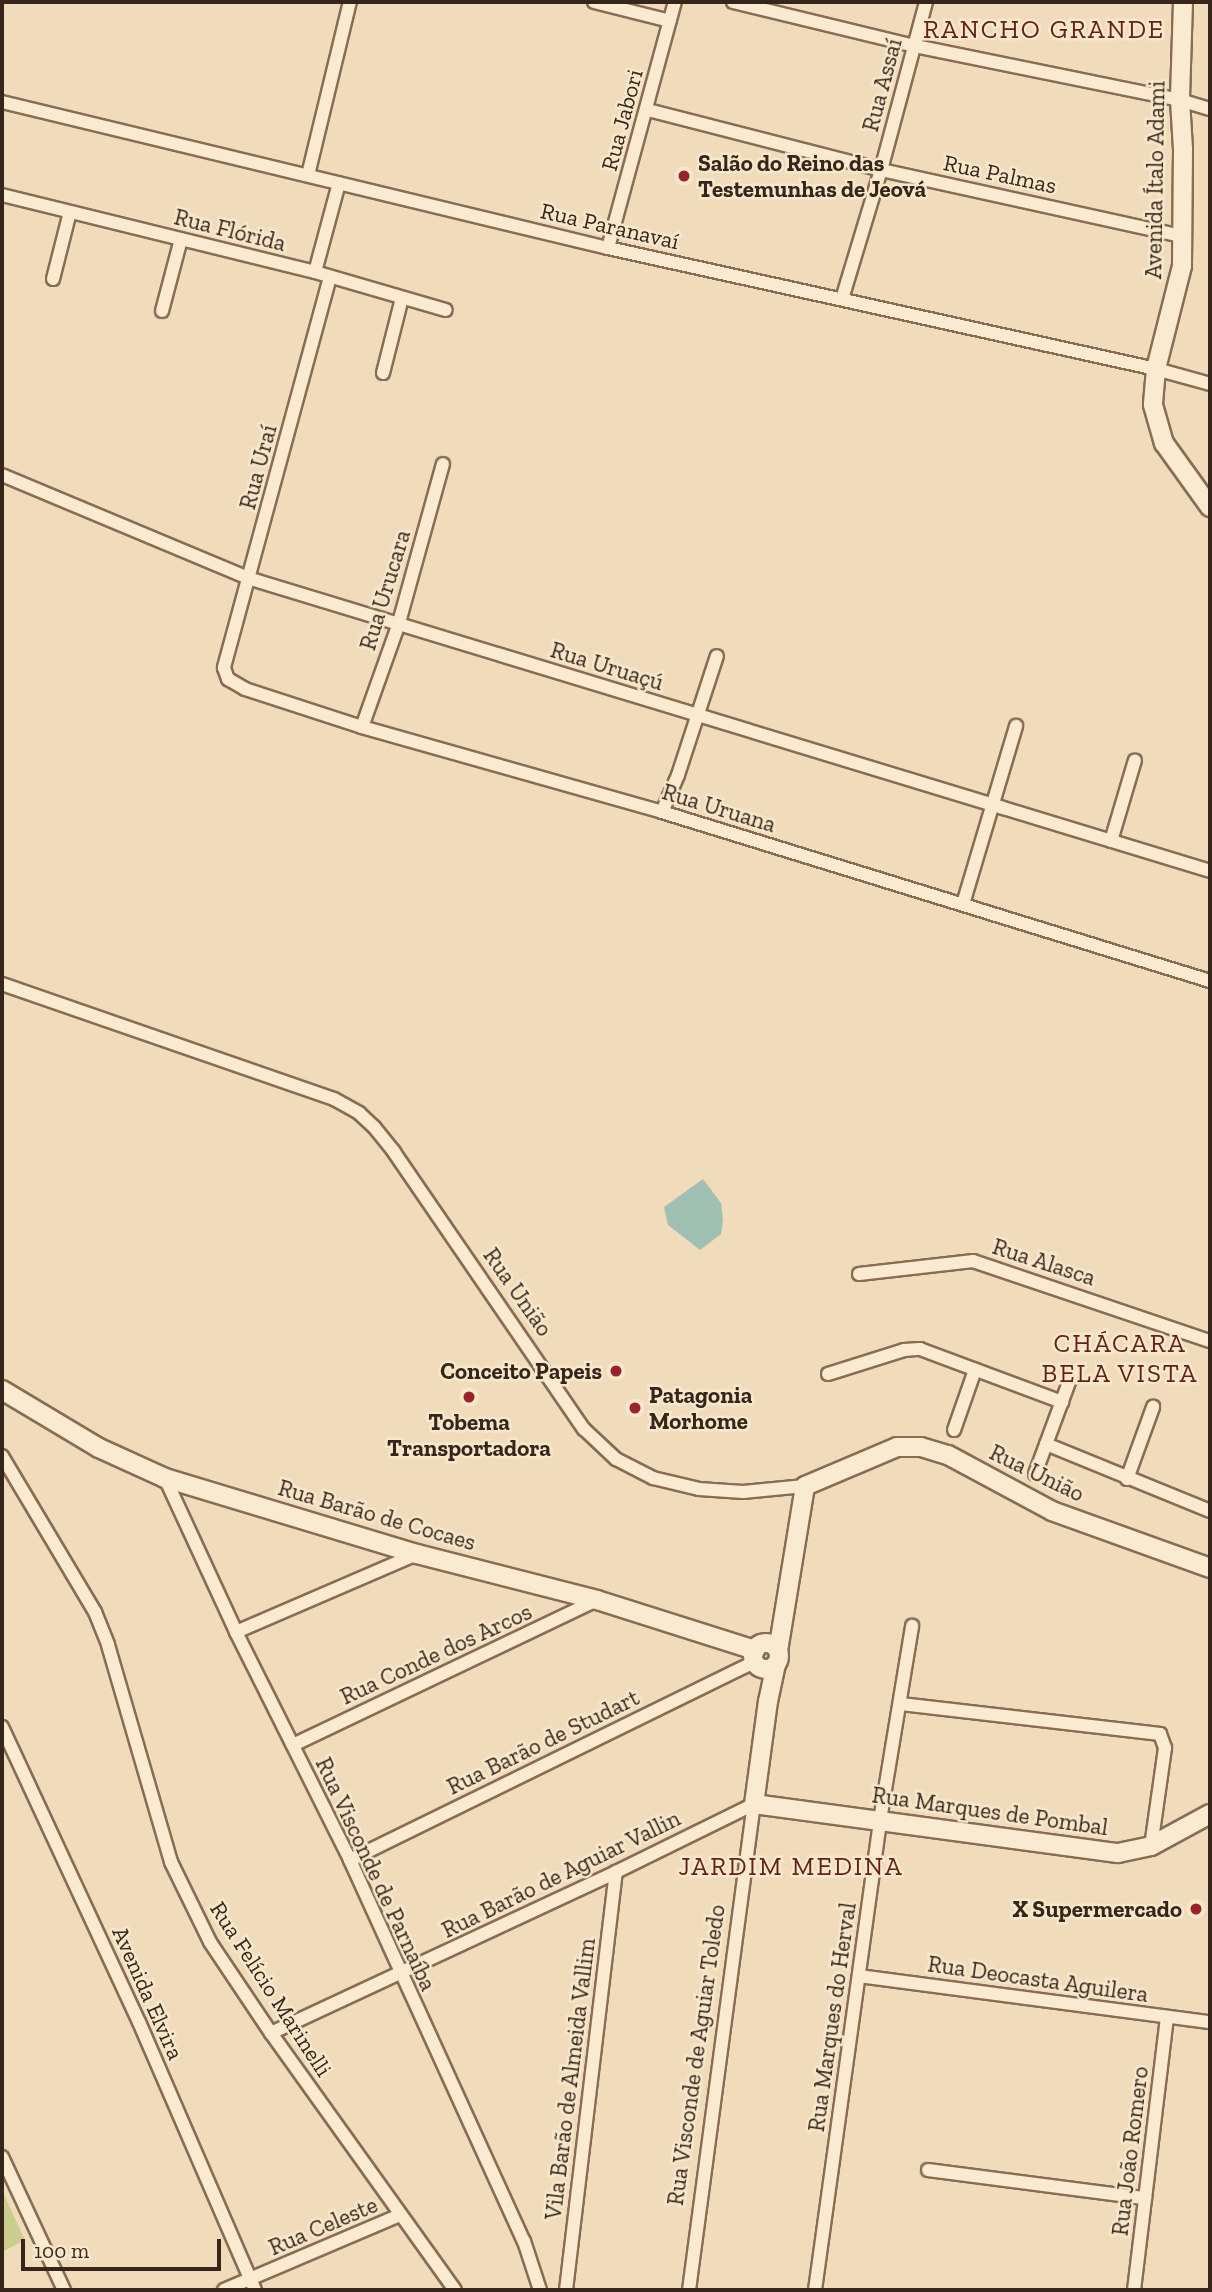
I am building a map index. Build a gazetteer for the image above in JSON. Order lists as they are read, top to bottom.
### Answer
{
  "streets": {
    "street": [
      "Rua Assaí",
      "Rua Jabori",
      "Rua Palmas",
      "Avenida Ítalo Adami",
      "Rua Paranavaí",
      "Rua Flórida",
      "Rua Uraí",
      "Rua Urucara",
      "Rua Uruaçú",
      "Rua Uruana",
      "Rua Alasca",
      "Rua União",
      "Rua Barão de Cocaes",
      "Rua Conde dos Arcos",
      "Rua Barão de Studart",
      "Rua Marques de Pombal",
      "Rua Visconde de Parnaíba",
      "Rua Barão de Aguiar Vallin",
      "Rua Deocasta Aguilera",
      "Rua Felício Marinelli",
      "Avenida Elvira",
      "Rua Marques do Herval",
      "Rua Visconde de Aguiar Toledo",
      "Vila Barão de Almeida Vallim",
      "Rua João Romero",
      "Rua Celeste"
    ]
  },
  "crossings": [
    ["Rua Assaí", "Rua Palmas"],
    ["Rua Assaí", "Rua Paranavaí"],
    ["Rua Jabori", "Rua Palmas"],
    ["Rua Jabori", "Rua Paranavaí"],
    ["Rua Palmas", "Avenida Ítalo Adami"],
    ["Avenida Ítalo Adami", "Rua Paranavaí"],
    ["Rua Flórida", "Rua Uraí"],
    ["Rua Uraí", "Rua Uruaçú"],
    ["Rua Uraí", "Rua Uruana"],
    ["Rua Urucara", "Rua Uruaçú"],
    ["Rua Urucara", "Rua Uruana"],
    ["Rua União", "Rua Visconde de Aguiar Toledo"],
    ["Rua Barão de Cocaes", "Rua Conde dos Arcos"],
    ["Rua Barão de Cocaes", "Rua Barão de Studart"],
    ["Rua Barão de Cocaes", "Rua Visconde de Parnaíba"],
    ["Rua Barão de Cocaes", "Rua Visconde de Aguiar Toledo"],
    ["Rua Conde dos Arcos", "Rua Visconde de Parnaíba"],
    ["Rua Barão de Studart", "Rua Visconde de Parnaíba"],
    ["Rua Barão de Studart", "Rua Visconde de Aguiar Toledo"],
    ["Rua Marques de Pombal", "Rua Barão de Aguiar Vallin"],
    ["Rua Marques de Pombal", "Rua Marques do Herval"],
    ["Rua Marques de Pombal", "Rua Visconde de Aguiar Toledo"],
    ["Rua Visconde de Parnaíba", "Rua Barão de Aguiar Vallin"],
    ["Rua Barão de Aguiar Vallin", "Rua Felício Marinelli"],
    ["Rua Barão de Aguiar Vallin", "Rua Visconde de Aguiar Toledo"],
    ["Rua Barão de Aguiar Vallin", "Vila Barão de Almeida Vallim"],
    ["Rua Deocasta Aguilera", "Rua Marques do Herval"],
    ["Rua Deocasta Aguilera", "Rua João Romero"],
    ["Rua Felício Marinelli", "Rua Celeste"],
    ["Avenida Elvira", "Rua Celeste"]
  ],
  "districts": ["RANCHO GRANDE", "CHÁCARA BELA VISTA", "JARDIM MEDINA"],
  "places": [
    "Salão do Reino das Testemunhas de Jeová",
    "Conceito Papeis",
    "Tobema Transportadora",
    "Patagonia Morhome",
    "X Supermercado"
  ],
  "scale_bar": "100 m"
}
